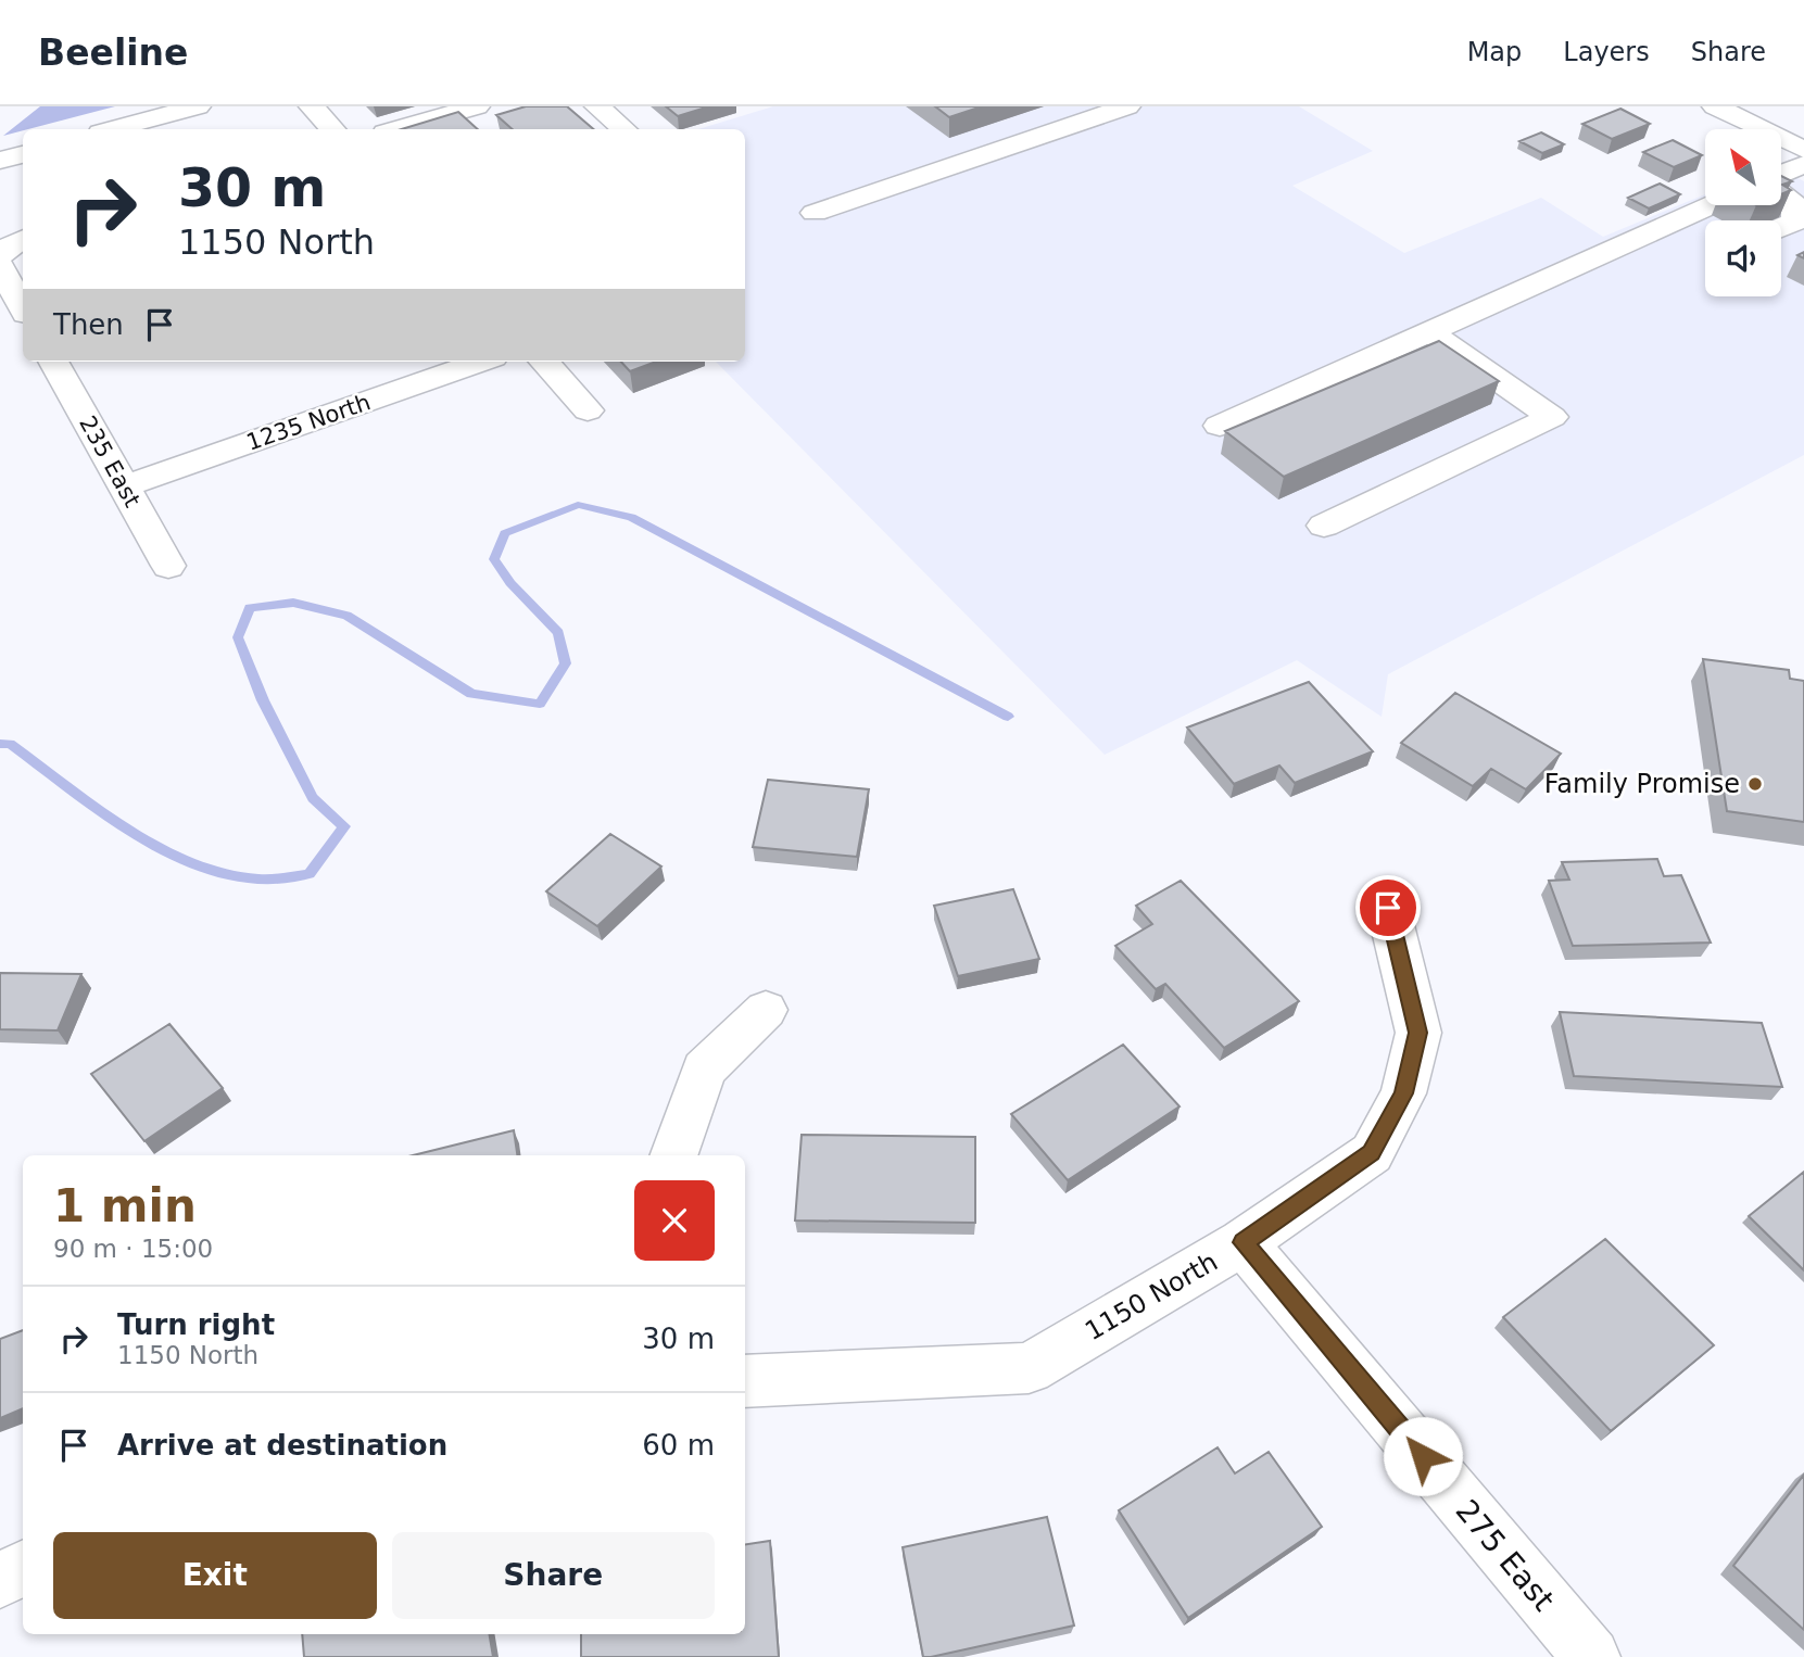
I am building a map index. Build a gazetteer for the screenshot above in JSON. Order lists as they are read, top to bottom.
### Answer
{
  "streets": {
    "street": [
      "1235 North",
      "235 East",
      "1150 North",
      "275 East"
    ]
  },
  "crossings": [
    ["1235 North", "235 East"],
    ["1150 North", "275 East"]
  ],
  "places": ["Family Promise"],
  "north": "top left",
  "page": {
    "header": "Beeline",
    "nav": ["Map", "Layers", "Share"],
    "turn": ["30 m", "1150 North"],
    "then": "Then",
    "heading": ["1 min", "90 m · 15:00"],
    "list": [
      {
        "name": "Turn right",
        "note": "1150 North",
        "value": "30 m"
      },
      {
        "name": "Arrive at destination",
        "value": "60 m"
      }
    ],
    "buttons": ["Exit", "Share"]
  }
}
